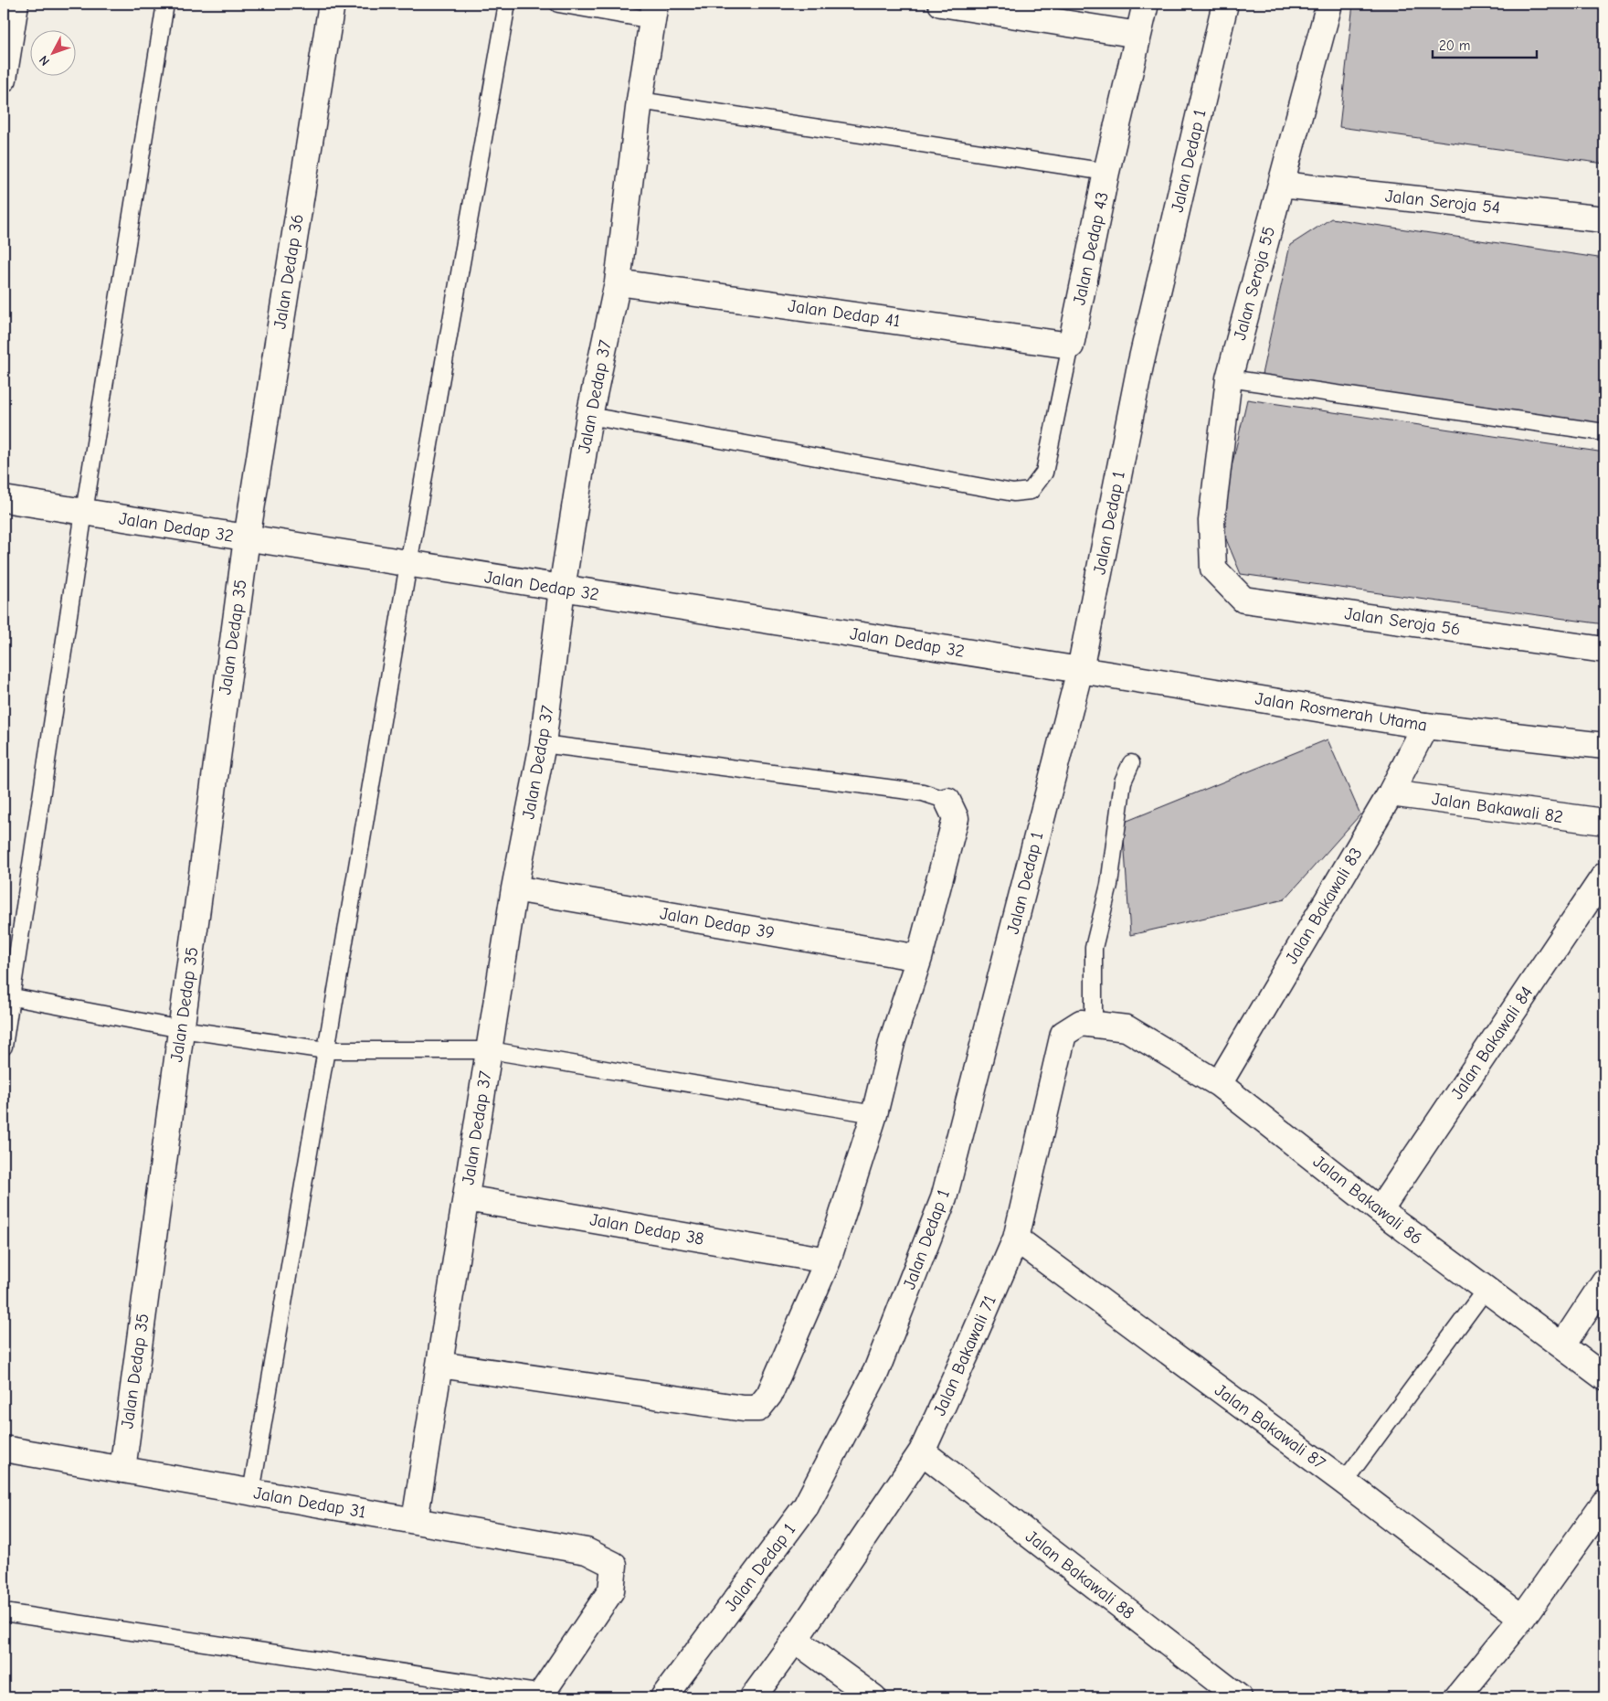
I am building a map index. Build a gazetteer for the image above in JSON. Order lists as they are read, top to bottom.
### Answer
{
  "streets": {
    "street": [
      "Jalan Dedap 1",
      "Jalan Seroja 54",
      "Jalan Dedap 43",
      "Jalan Dedap 36",
      "Jalan Seroja 55",
      "Jalan Dedap 41",
      "Jalan Dedap 37",
      "Jalan Dedap 32",
      "Jalan Seroja 56",
      "Jalan Dedap 35",
      "Jalan Rosmerah Utama",
      "Jalan Bakawali 82",
      "Jalan Bakawali 83",
      "Jalan Dedap 39",
      "Jalan Bakawali 84",
      "Jalan Bakawali 86",
      "Jalan Dedap 38",
      "Jalan Bakawali 71",
      "Jalan Bakawali 87",
      "Jalan Dedap 31",
      "Jalan Bakawali 88"
    ]
  },
  "crossings": [
    ["Jalan Dedap 1", "Jalan Dedap 32"],
    ["Jalan Dedap 1", "Jalan Rosmerah Utama"],
    ["Jalan Seroja 54", "Jalan Seroja 55"],
    ["Jalan Dedap 43", "Jalan Dedap 41"],
    ["Jalan Dedap 43", "Jalan Dedap 37"],
    ["Jalan Dedap 36", "Jalan Dedap 32"],
    ["Jalan Dedap 36", "Jalan Dedap 35"],
    ["Jalan Seroja 55", "Jalan Seroja 56"],
    ["Jalan Dedap 41", "Jalan Dedap 37"],
    ["Jalan Dedap 37", "Jalan Dedap 32"],
    ["Jalan Dedap 37", "Jalan Dedap 39"],
    ["Jalan Dedap 37", "Jalan Dedap 38"],
    ["Jalan Dedap 37", "Jalan Dedap 31"],
    ["Jalan Dedap 32", "Jalan Dedap 35"],
    ["Jalan Dedap 32", "Jalan Rosmerah Utama"],
    ["Jalan Dedap 35", "Jalan Dedap 31"],
    ["Jalan Rosmerah Utama", "Jalan Bakawali 83"],
    ["Jalan Bakawali 82", "Jalan Bakawali 83"],
    ["Jalan Bakawali 83", "Jalan Bakawali 86"],
    ["Jalan Bakawali 84", "Jalan Bakawali 86"],
    ["Jalan Bakawali 86", "Jalan Bakawali 71"],
    ["Jalan Bakawali 71", "Jalan Bakawali 87"],
    ["Jalan Bakawali 71", "Jalan Bakawali 88"]
  ],
  "scale_bar": "20 m",
  "north": "bottom left"
}
